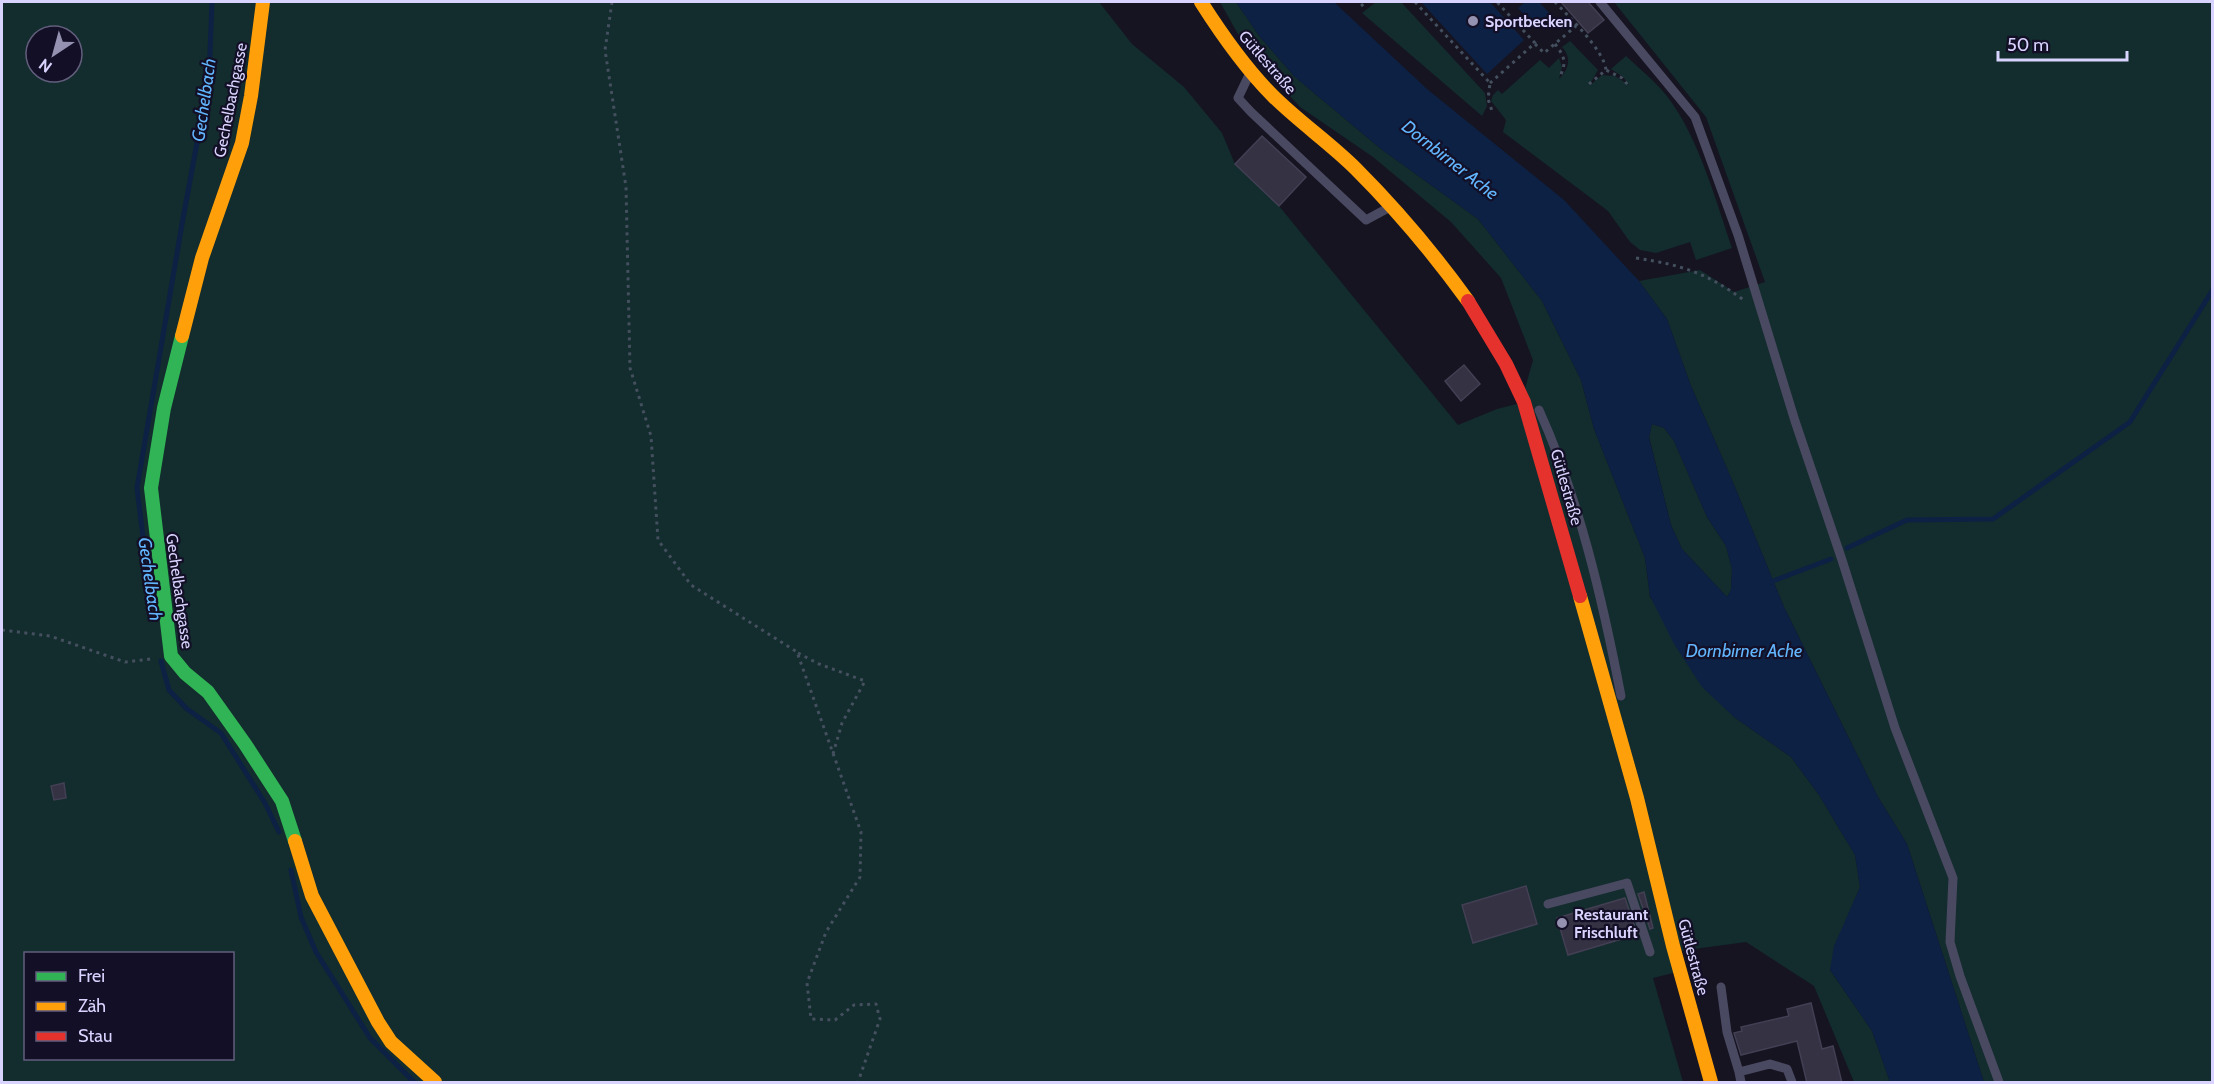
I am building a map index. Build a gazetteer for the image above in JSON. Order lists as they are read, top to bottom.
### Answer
{
  "streets": {
    "street": ["Gütlestraße", "Gechelbachgasse"]
  },
  "water": ["Gechelbach", "Dornbirner Ache"],
  "places": ["Sportbecken", "Restaurant Frischluft"],
  "legend": ["Frei", "Zäh", "Stau"],
  "scale_bar": "50 m",
  "north": "bottom left"
}
